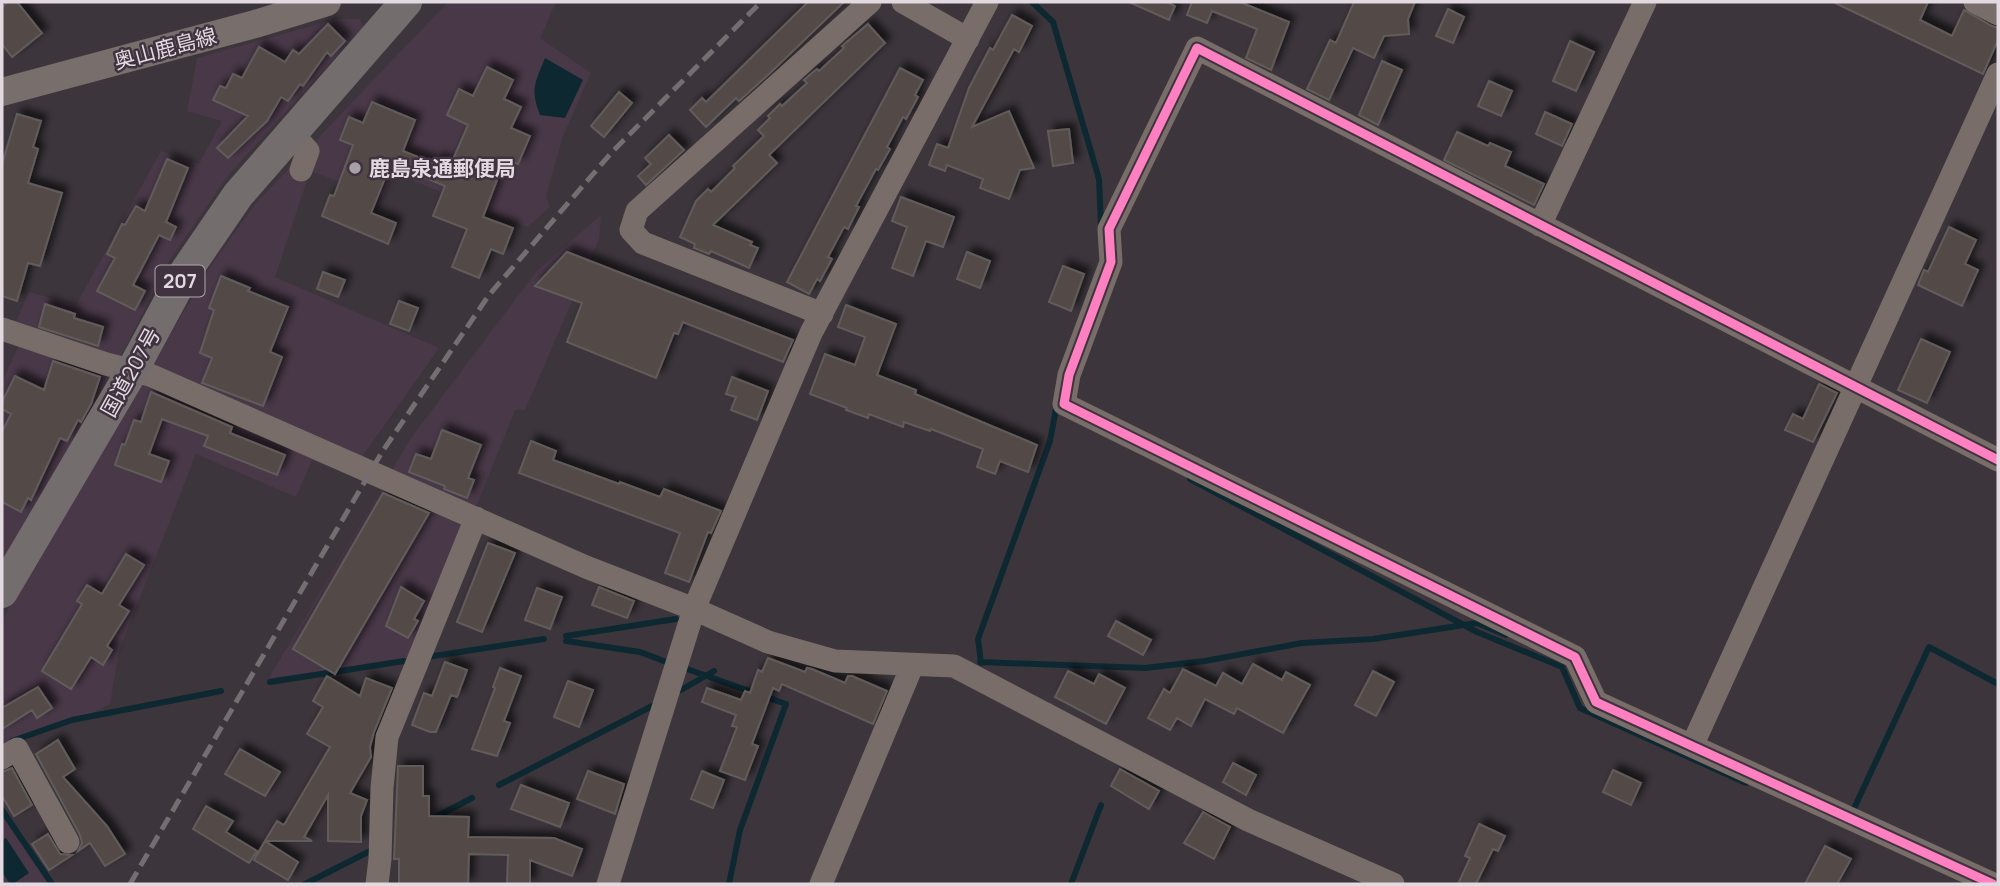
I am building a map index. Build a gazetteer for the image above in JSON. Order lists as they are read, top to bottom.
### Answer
{
  "streets": {
    "highway": ["207", "国道207号"],
    "main road": ["奥山鹿島線"]
  },
  "places": ["鹿島泉通郵便局"]
}
